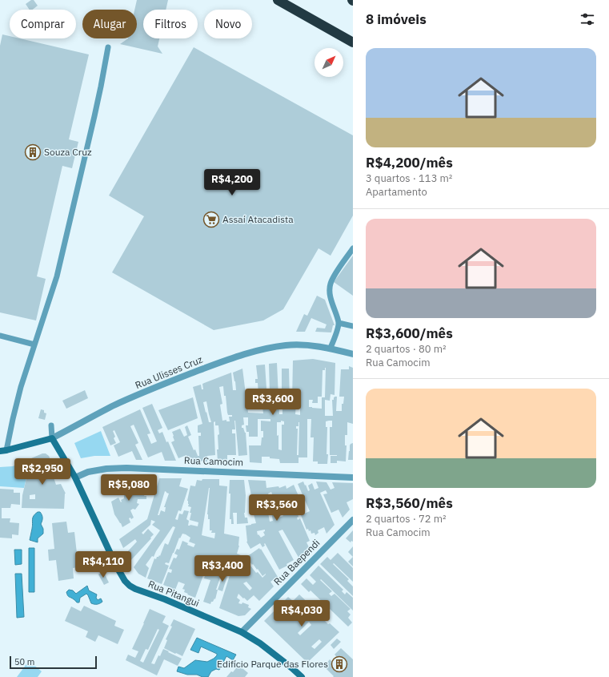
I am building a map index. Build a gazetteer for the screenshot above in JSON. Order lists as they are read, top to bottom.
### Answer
{
  "streets": {
    "street": [
      "Rua Ulisses Cruz",
      "Rua Camocim",
      "Rua Baependi",
      "Rua Pitangui"
    ]
  },
  "crossings": [
    ["Rua Ulisses Cruz", "Rua Pitangui"],
    ["Rua Camocim", "Rua Pitangui"],
    ["Rua Baependi", "Rua Pitangui"]
  ],
  "places": {
    "building": ["Souza Cruz", "Edifício Parque das Flores"],
    "supermarket": ["Assaí Atacadista"]
  },
  "scale_bar": "50 m",
  "north": "top right",
  "page": {
    "heading": "8 imóveis",
    "chip": [
      "Comprar",
      "Alugar",
      "Filtros",
      "Novo"
    ],
    "list": [
      {
        "name": "R$4,200/mês",
        "note": "3 quartos · 113 m² · Apartamento"
      },
      {
        "name": "R$3,600/mês",
        "note": "2 quartos · 80 m² · Rua Camocim"
      },
      {
        "name": "R$3,560/mês",
        "note": "2 quartos · 72 m² · Rua Camocim"
      }
    ],
    "price": [
      "R$4,200",
      "R$3,600",
      "R$2,950",
      "R$5,080",
      "R$3,560",
      "R$4,110",
      "R$3,400",
      "R$4,030"
    ],
    "scale": "50 m"
  }
}
